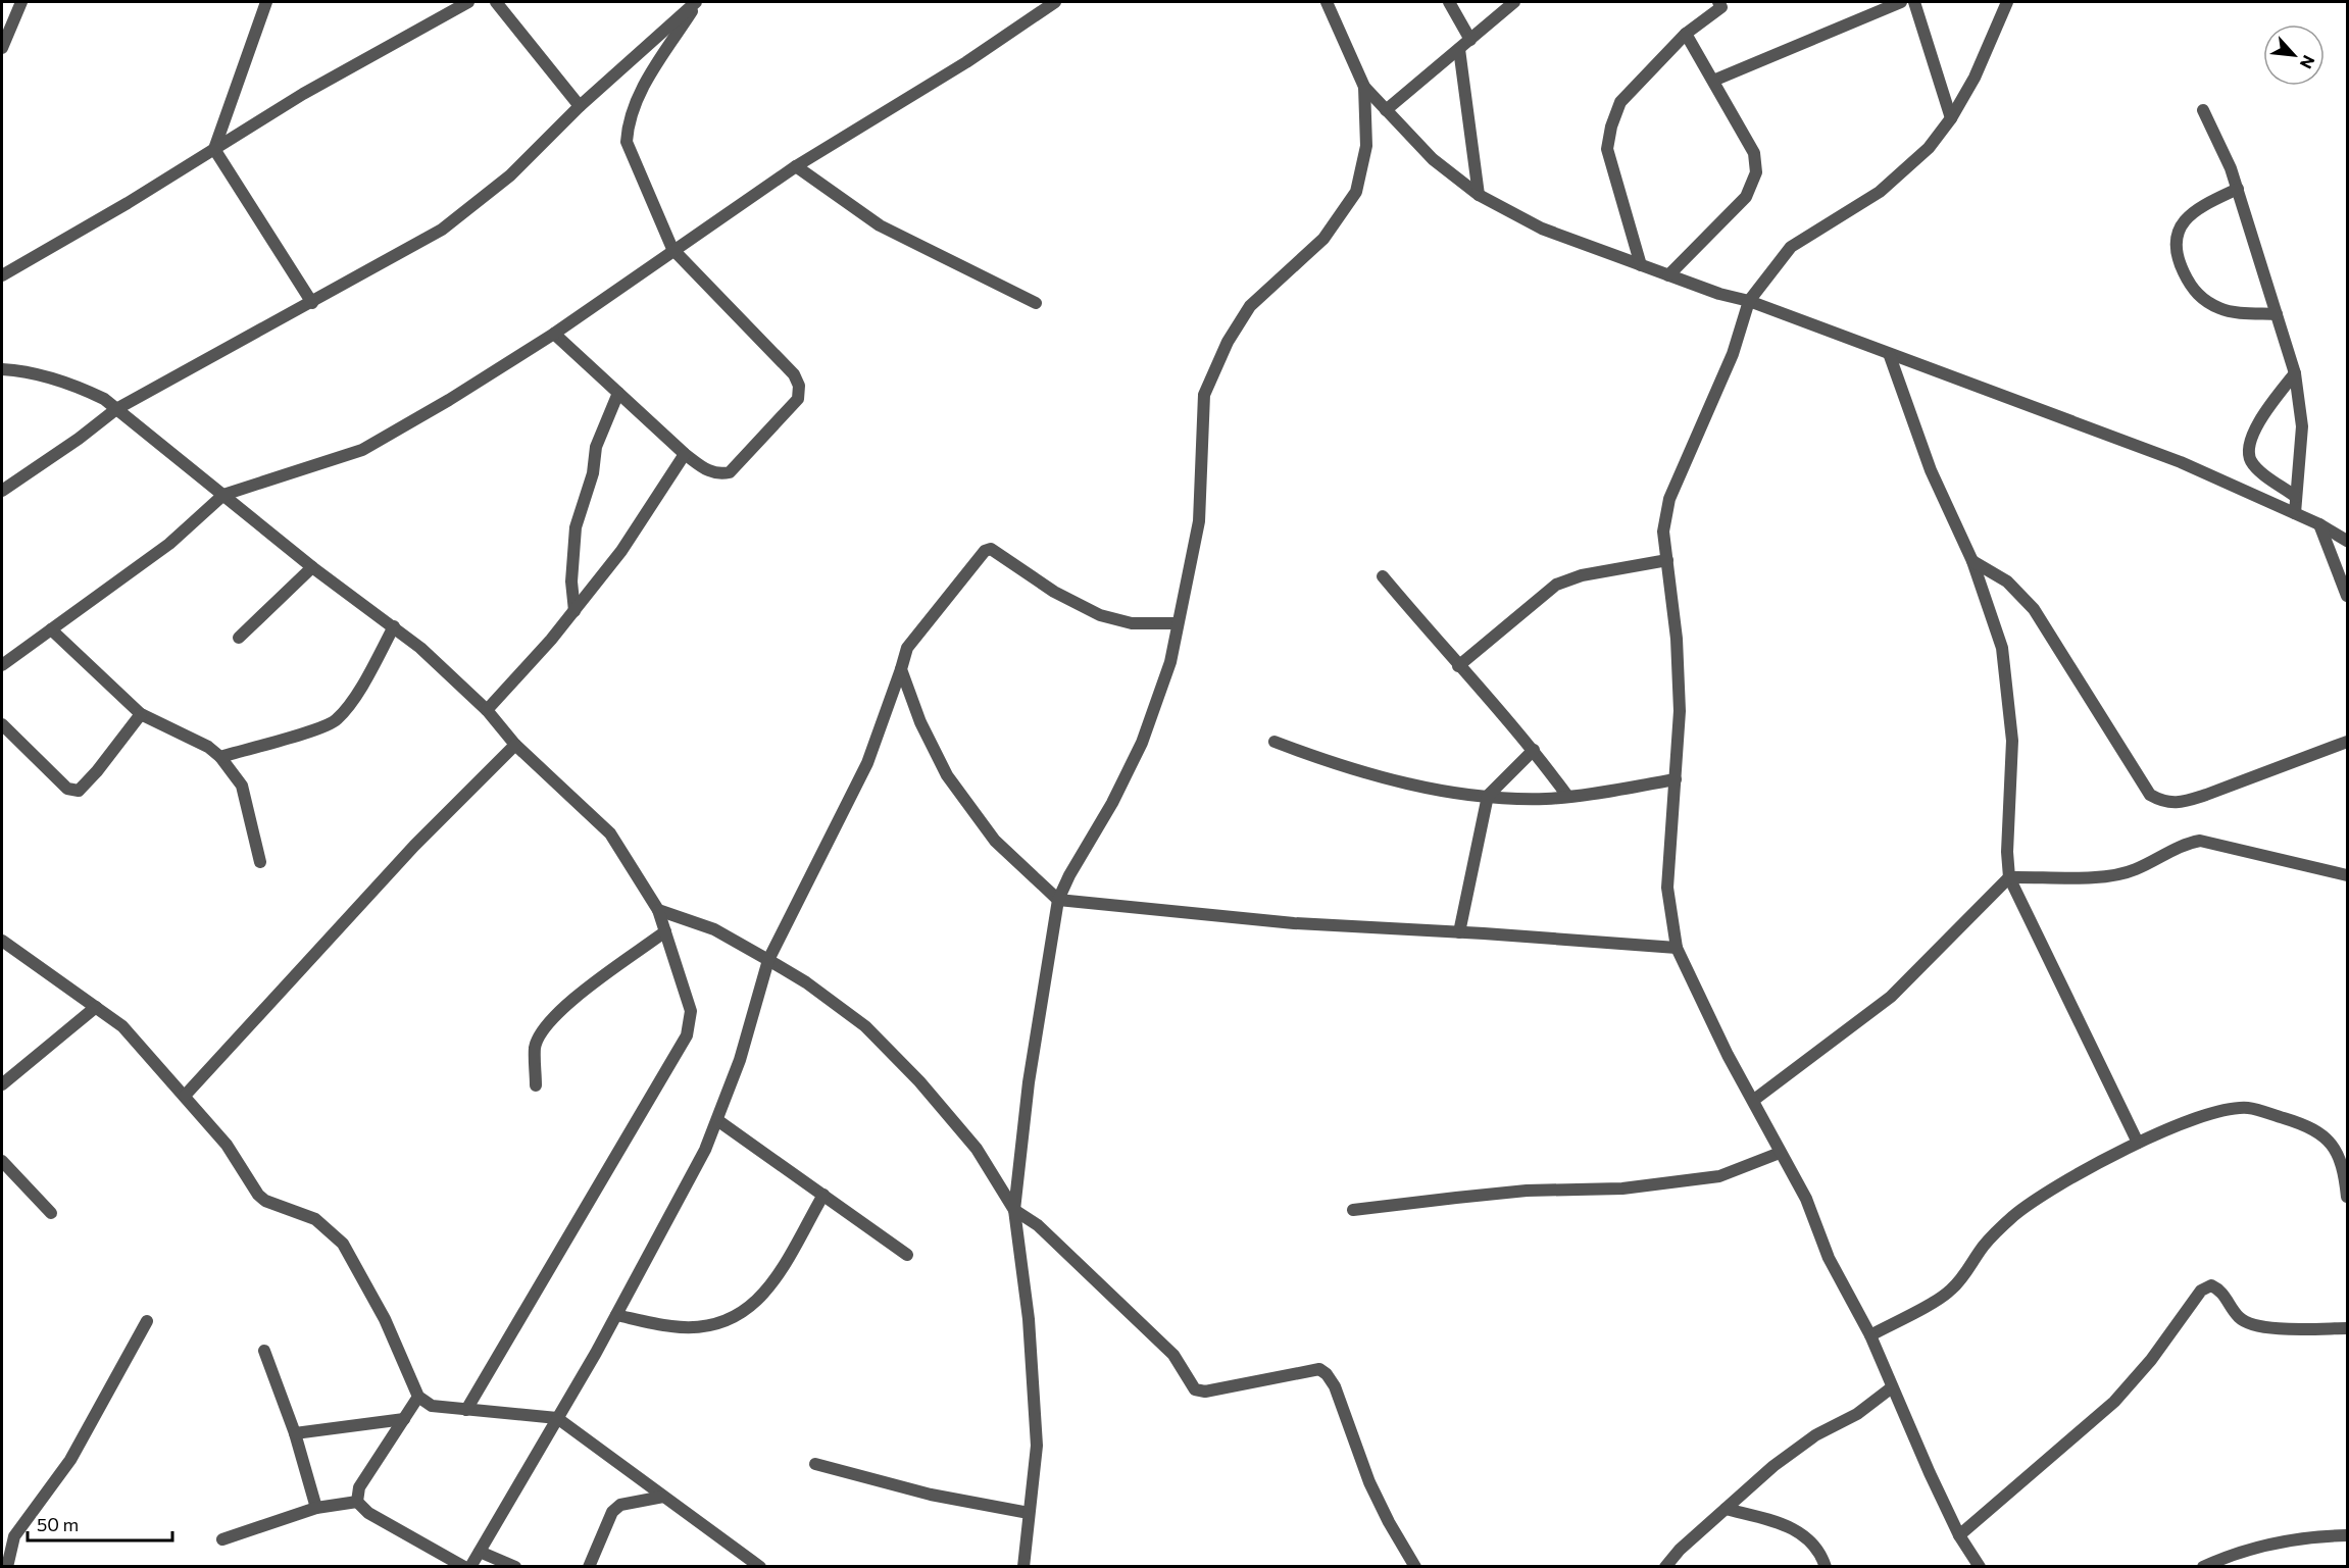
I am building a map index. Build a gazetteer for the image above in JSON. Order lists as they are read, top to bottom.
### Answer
{
  "scale_bar": "50 m",
  "north": "bottom right"
}
